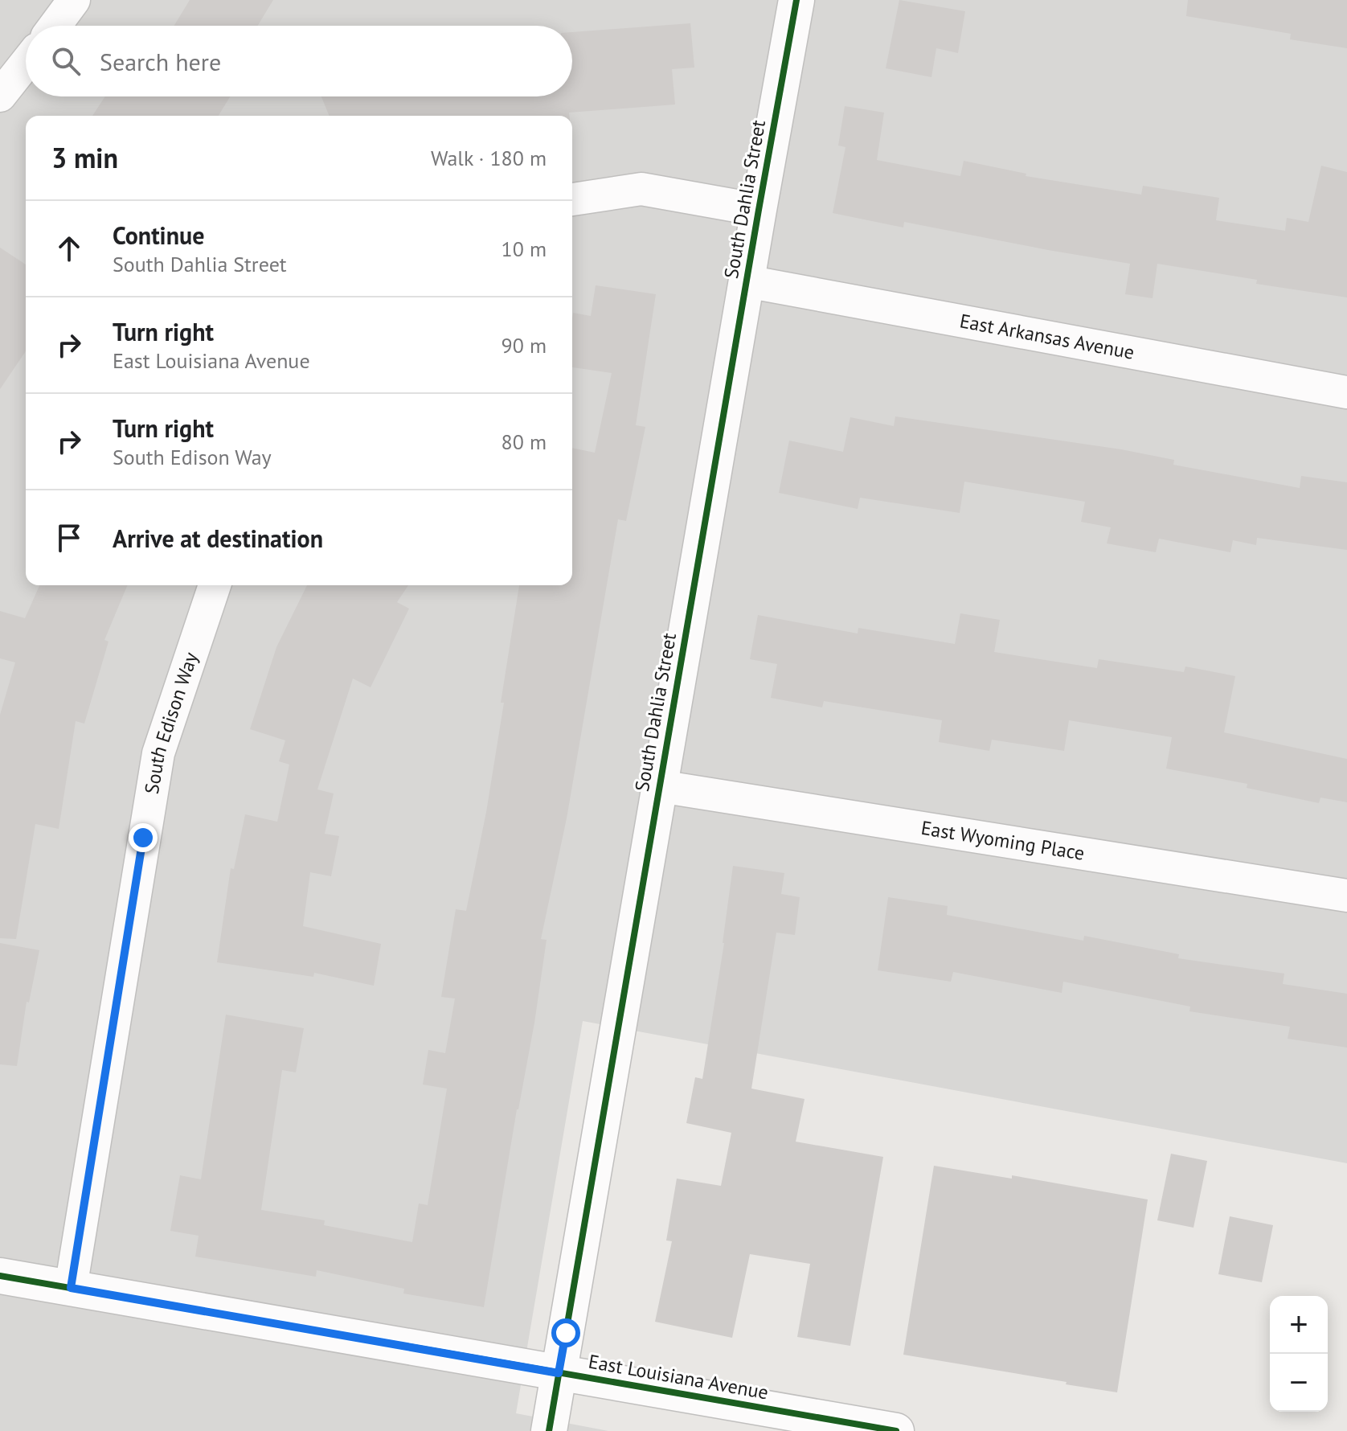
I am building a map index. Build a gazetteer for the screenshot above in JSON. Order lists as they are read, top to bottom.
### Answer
{
  "streets": {
    "street": [
      "South Dahlia Street",
      "East Arkansas Avenue",
      "South Edison Way",
      "East Wyoming Place",
      "East Louisiana Avenue"
    ]
  },
  "crossings": [
    ["South Dahlia Street", "East Arkansas Avenue"],
    ["South Dahlia Street", "East Wyoming Place"],
    ["South Dahlia Street", "East Louisiana Avenue"],
    ["South Edison Way", "East Louisiana Avenue"]
  ],
  "page": {
    "search": "Search here",
    "heading": ["3 min", "Walk · 180 m"],
    "list": [
      ["Continue", "South Dahlia Street", "10 m"],
      ["Turn right", "East Louisiana Avenue", "90 m"],
      ["Turn right", "South Edison Way", "80 m"],
      "Arrive at destination"
    ],
    "map_buttons": ["+", "−"]
  }
}
